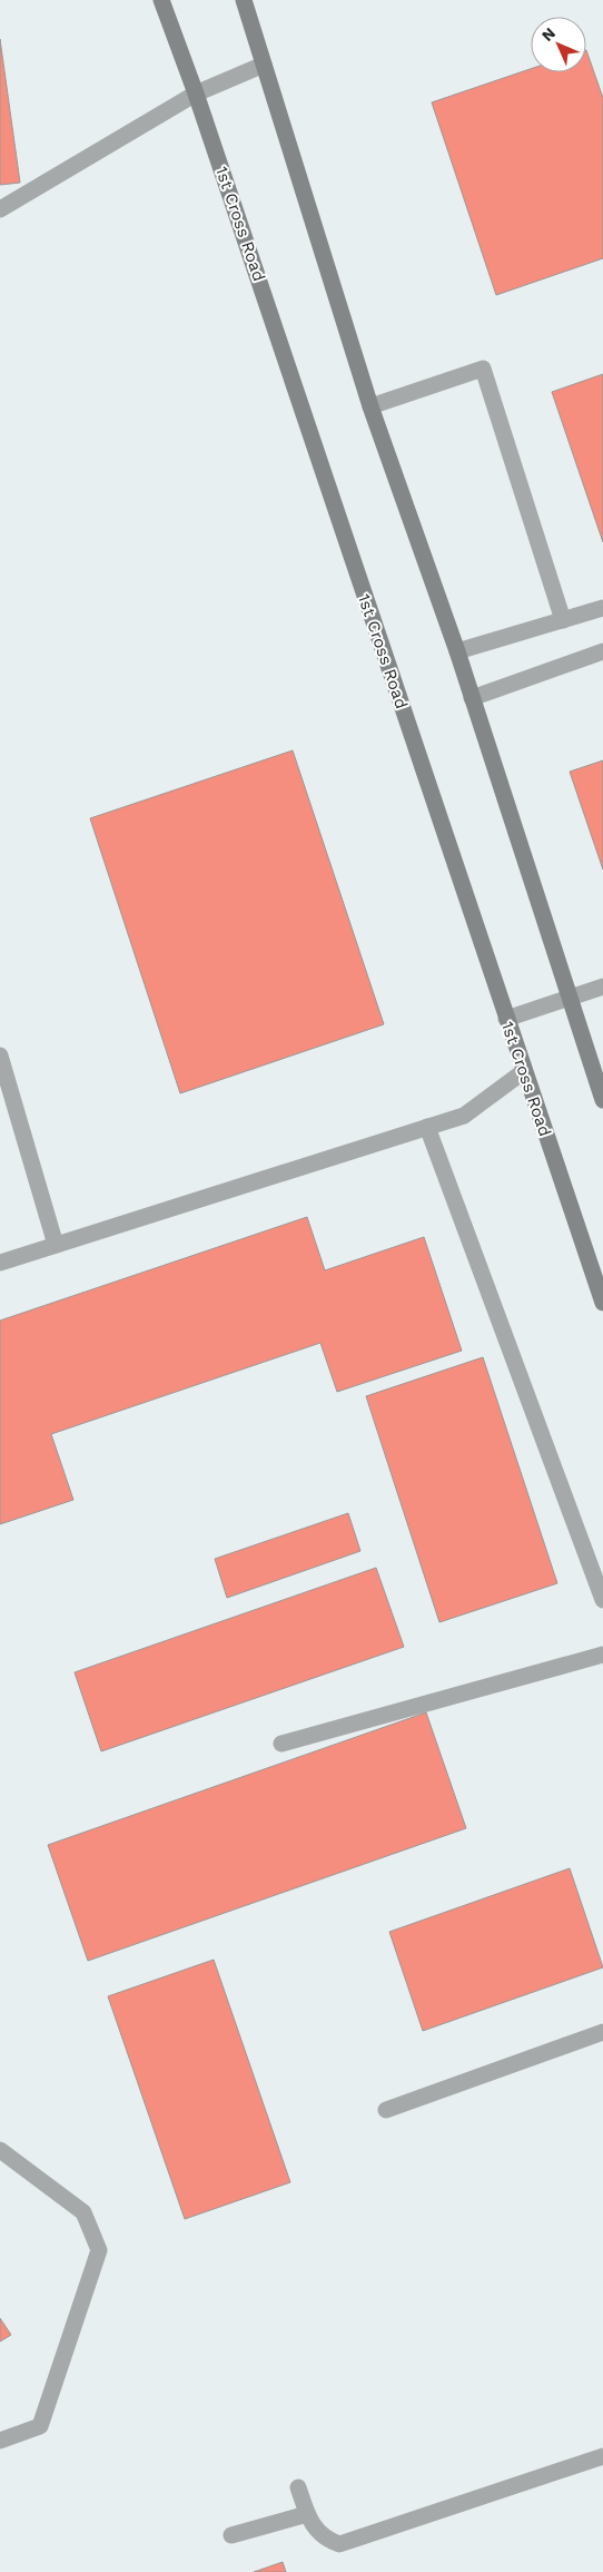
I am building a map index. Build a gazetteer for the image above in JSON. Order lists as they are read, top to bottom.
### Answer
{
  "streets": {
    "main road": ["1st Cross Road"]
  },
  "north": "top left"
}
